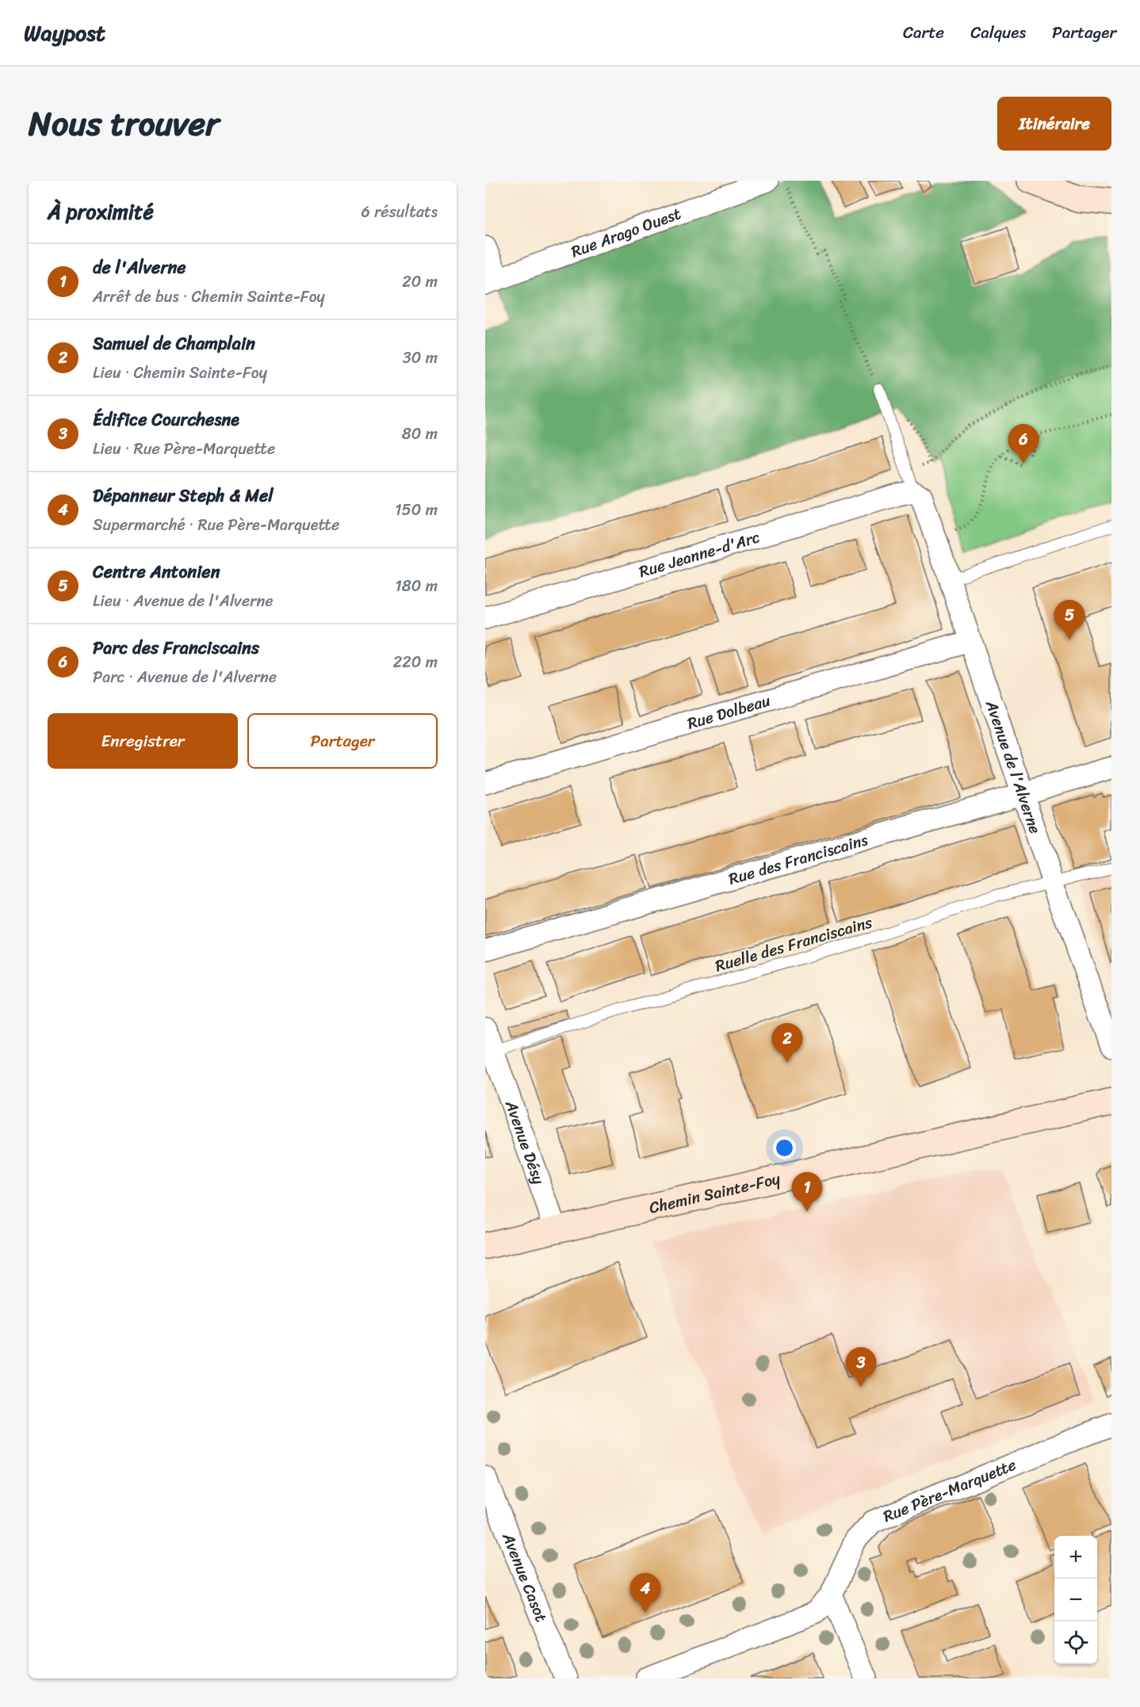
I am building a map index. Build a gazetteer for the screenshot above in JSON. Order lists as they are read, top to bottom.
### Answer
{
  "streets": {
    "main road": ["Chemin Sainte-Foy"],
    "street": [
      "Rue Arago Ouest",
      "Rue Jeanne-d'Arc",
      "Rue Dolbeau",
      "Avenue de l'Alverne",
      "Rue des Franciscains",
      "Avenue Désy",
      "Rue Père-Marquette",
      "Avenue Casot"
    ],
    "lane": ["Ruelle des Franciscains"]
  },
  "crossings": [
    ["Rue Jeanne-d'Arc", "Avenue de l'Alverne"],
    ["Rue Dolbeau", "Avenue de l'Alverne"],
    ["Avenue de l'Alverne", "Rue des Franciscains"],
    ["Avenue de l'Alverne", "Ruelle des Franciscains"],
    ["Ruelle des Franciscains", "Avenue Désy"],
    ["Avenue Désy", "Chemin Sainte-Foy"]
  ],
  "page": {
    "header": "Waypost",
    "nav": ["Carte", "Calques", "Partager"],
    "title": "Nous trouver",
    "buttons": [
      "Itinéraire",
      ["Enregistrer", "Partager"]
    ],
    "heading": ["À proximité", "6 résultats"],
    "list": [
      {
        "mark": "1",
        "name": "de l'Alverne",
        "note": "Arrêt de bus · Chemin Sainte-Foy",
        "value": "20 m"
      },
      {
        "mark": "2",
        "name": "Samuel de Champlain",
        "note": "Lieu · Chemin Sainte-Foy",
        "value": "30 m"
      },
      {
        "mark": "3",
        "name": "Édifice Courchesne",
        "note": "Lieu · Rue Père-Marquette",
        "value": "80 m"
      },
      {
        "mark": "4",
        "name": "Dépanneur Steph & Mel",
        "note": "Supermarché · Rue Père-Marquette",
        "value": "150 m"
      },
      {
        "mark": "5",
        "name": "Centre Antonien",
        "note": "Lieu · Avenue de l'Alverne",
        "value": "180 m"
      },
      {
        "mark": "6",
        "name": "Parc des Franciscains",
        "note": "Parc · Avenue de l'Alverne",
        "value": "220 m"
      }
    ],
    "pins": [
      "6",
      "5",
      "2",
      "1",
      "3",
      "4"
    ],
    "map_buttons": ["+", "−"]
  }
}
